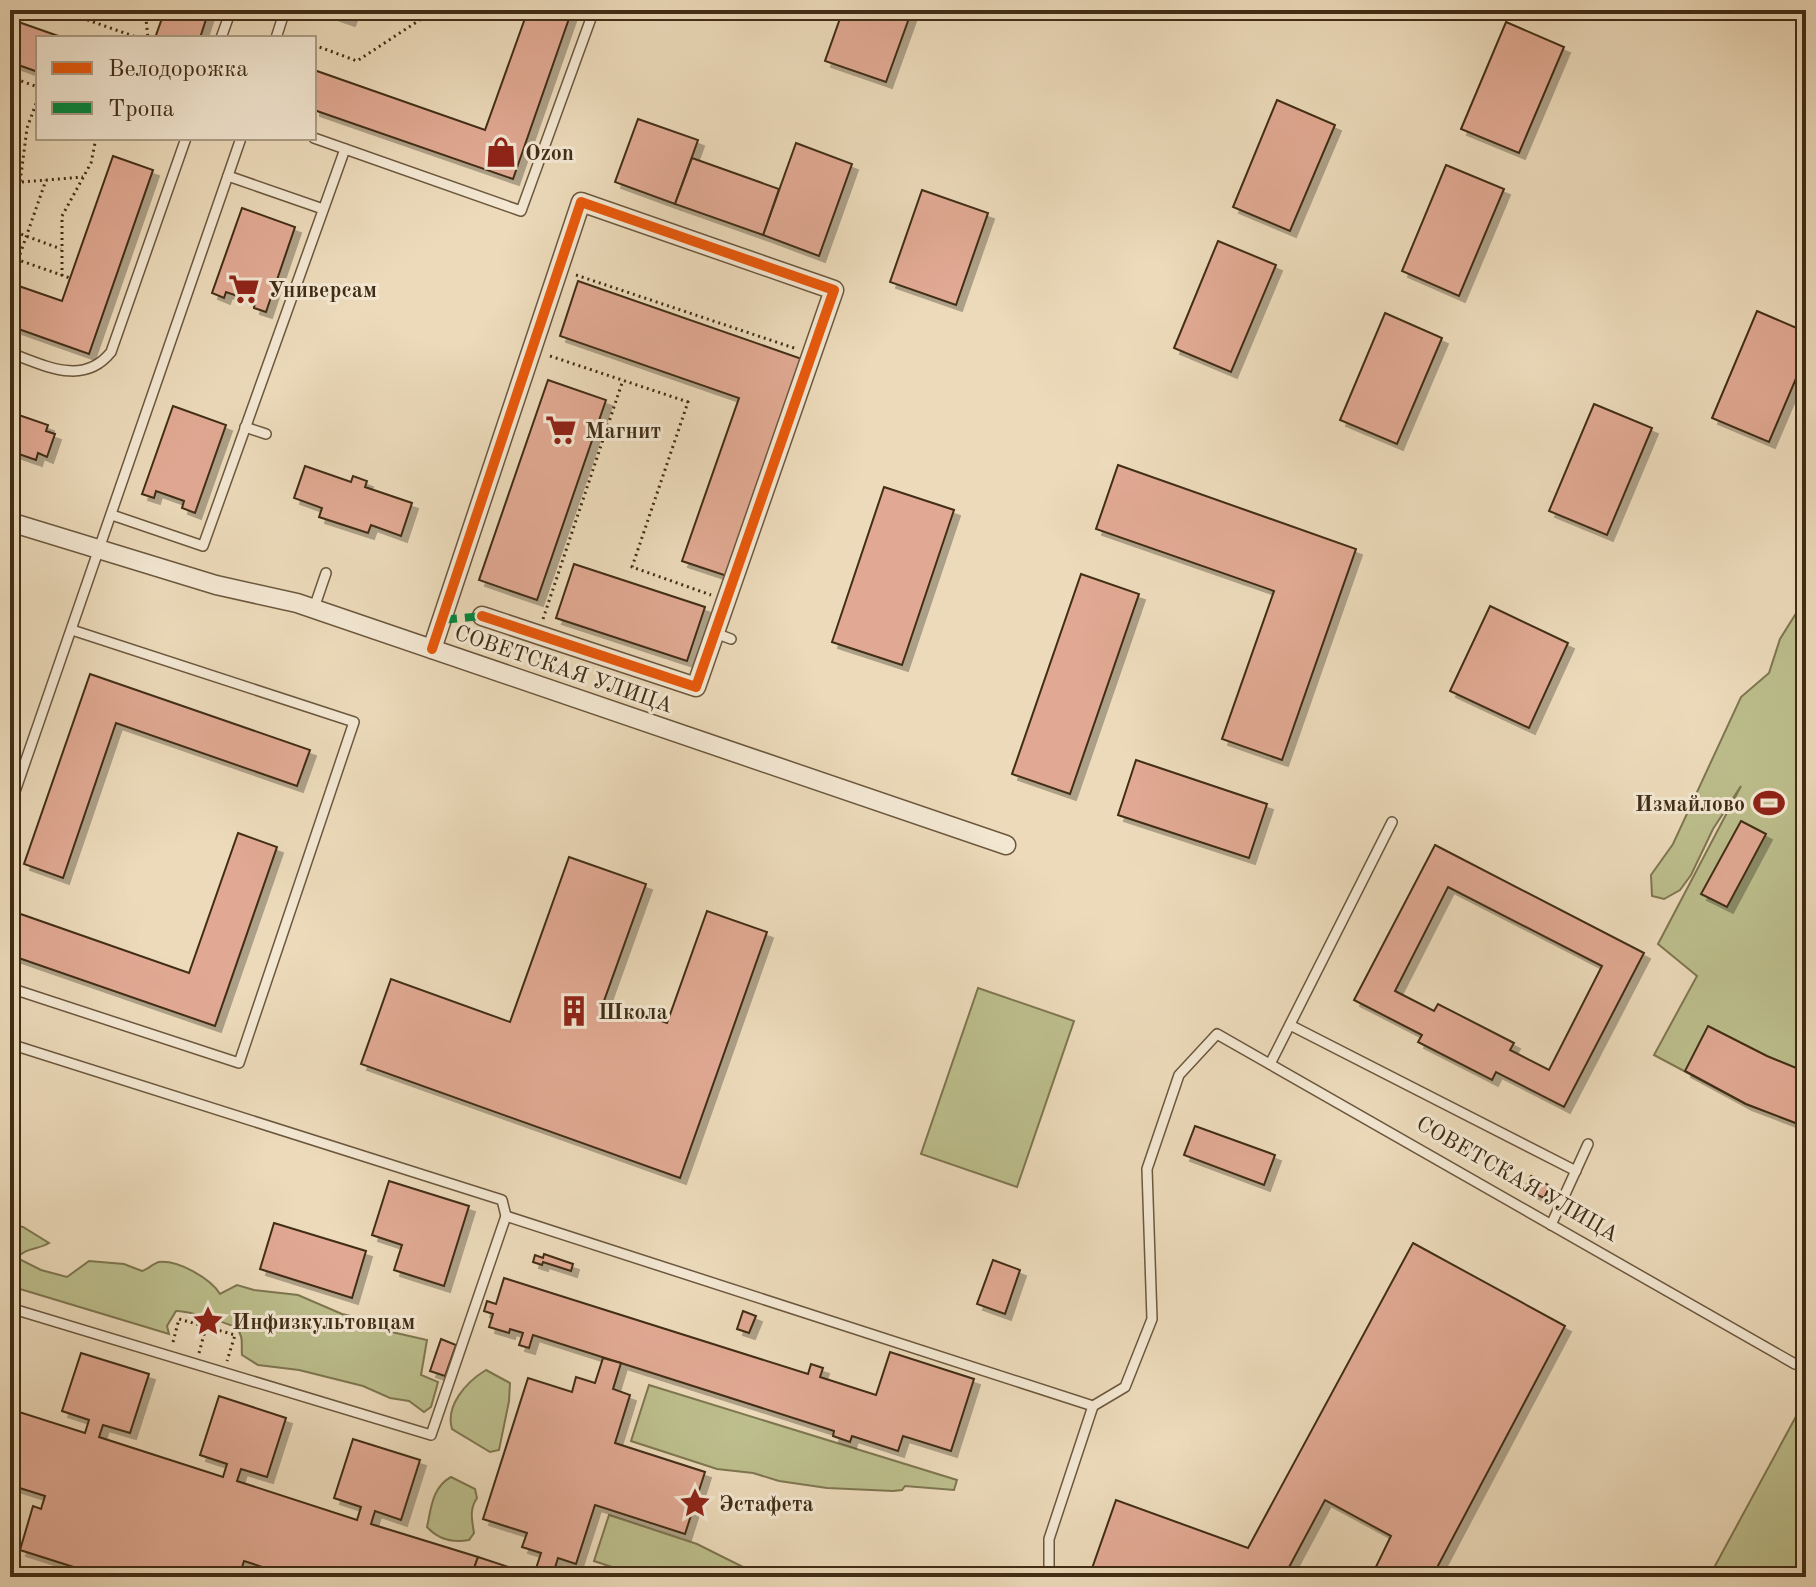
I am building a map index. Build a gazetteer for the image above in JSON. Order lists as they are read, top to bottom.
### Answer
{
  "streets": {
    "street": ["СОВЕТСКАЯ УЛИЦА"]
  },
  "places": {
    "shop": ["Ozon"],
    "supermarket": ["Универсам", "Магнит"],
    "sports": ["Измайлово"],
    "building": ["Школа"],
    "place": ["Инфизкультовцам", "Эстафета"]
  },
  "legend": ["Велодорожка", "Тропа"]
}
